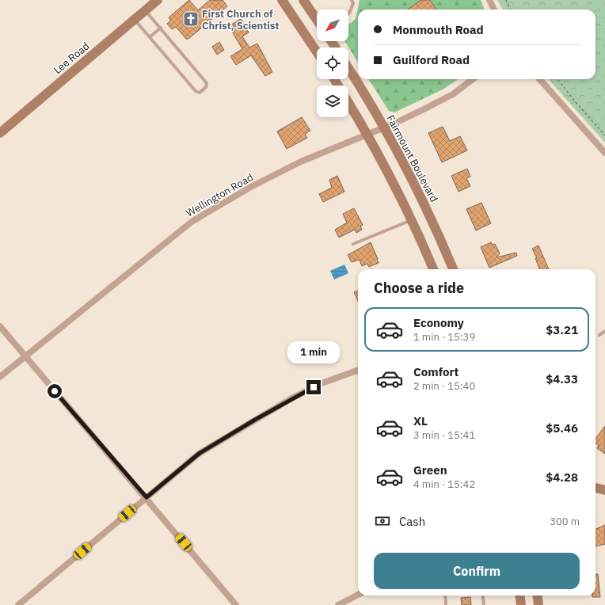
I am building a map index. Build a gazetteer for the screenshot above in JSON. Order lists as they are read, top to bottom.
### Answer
{
  "streets": {
    "main road": ["Lee Road", "Fairmount Boulevard"],
    "street": ["Wellington Road"]
  },
  "crossings": [
    ["Fairmount Boulevard", "Wellington Road"]
  ],
  "places": {
    "church": ["First Church of Christ, Scientist"]
  },
  "north": "bottom left",
  "page": {
    "banner": ["Monmouth Road", "Guilford Road"],
    "heading": "Choose a ride",
    "list": [
      {
        "name": "Economy",
        "note": "1 min · 15:39",
        "value": "$3.21"
      },
      {
        "name": "Comfort",
        "note": "2 min · 15:40",
        "value": "$4.33"
      },
      {
        "name": "XL",
        "note": "3 min · 15:41",
        "value": "$5.46"
      },
      {
        "name": "Green",
        "note": "4 min · 15:42",
        "value": "$4.28"
      }
    ],
    "bubble": "1 min",
    "pay": ["Cash", "300 m"],
    "buttons": "Confirm"
  }
}
